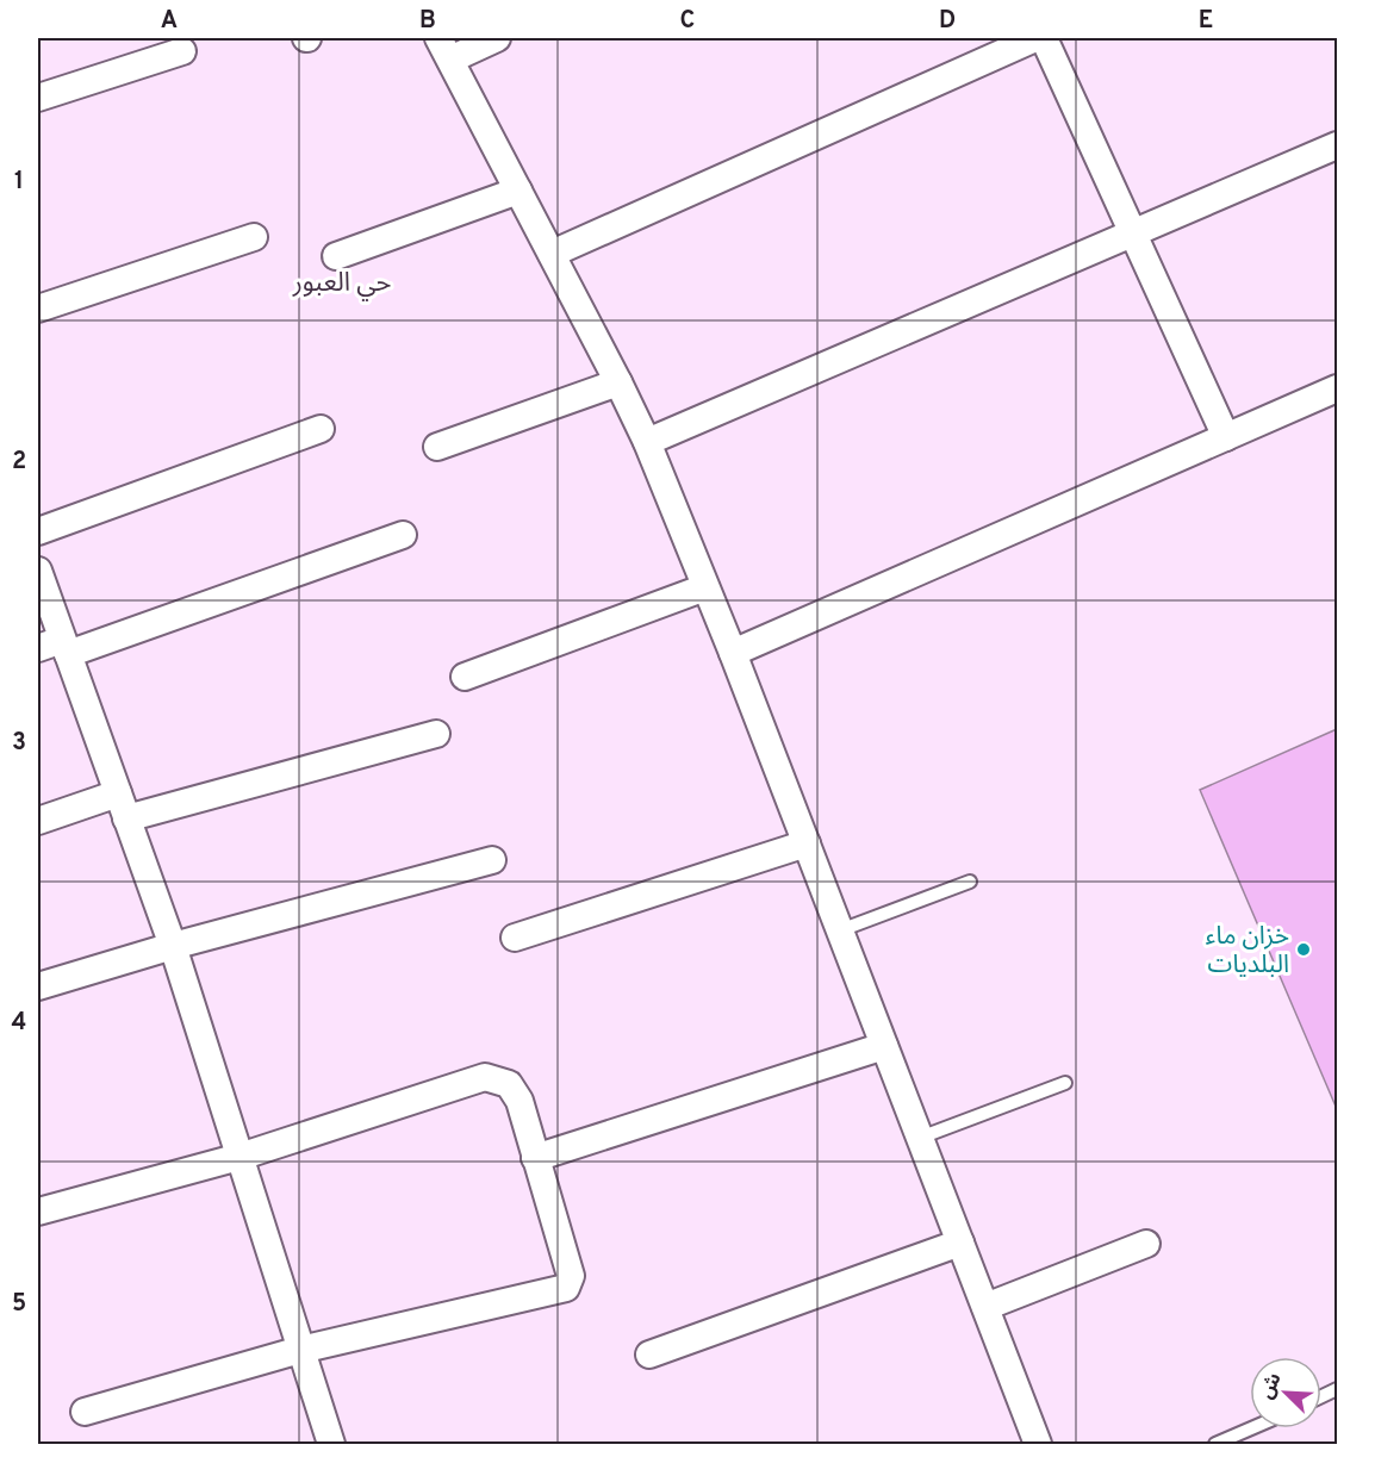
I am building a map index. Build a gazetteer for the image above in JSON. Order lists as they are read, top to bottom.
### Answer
{
  "districts": ["حي العبور"],
  "places": ["خزان ماء البلديات"],
  "north": "top left",
  "grid": {
    "columns": [
      "A",
      "B",
      "C",
      "D",
      "E"
    ],
    "rows": [
      "1",
      "2",
      "3",
      "4",
      "5"
    ]
  }
}
